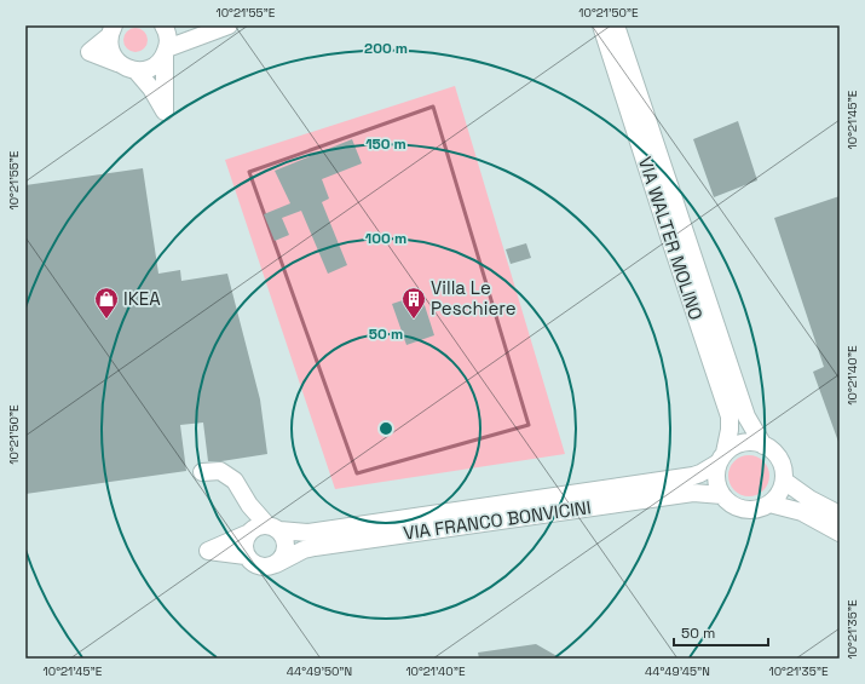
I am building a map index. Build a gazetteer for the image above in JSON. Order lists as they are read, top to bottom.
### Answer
{
  "streets": {
    "street": ["VIA WALTER MOLINO", "VIA FRANCO BONVICINI"]
  },
  "crossings": [
    ["VIA WALTER MOLINO", "VIA FRANCO BONVICINI"]
  ],
  "places": {
    "shop": ["IKEA"],
    "building": ["Villa Le Peschiere"]
  },
  "scale_bar": "50 m",
  "coordinates": [
    "10°21'55\"E",
    "10°21'50\"E",
    "10°21'45\"E",
    "10°21'40\"E",
    "10°21'35\"E",
    "44°49'50\"N",
    "44°49'45\"N"
  ],
  "rings": [
    "200 m",
    "150 m",
    "100 m",
    "50 m"
  ]
}
